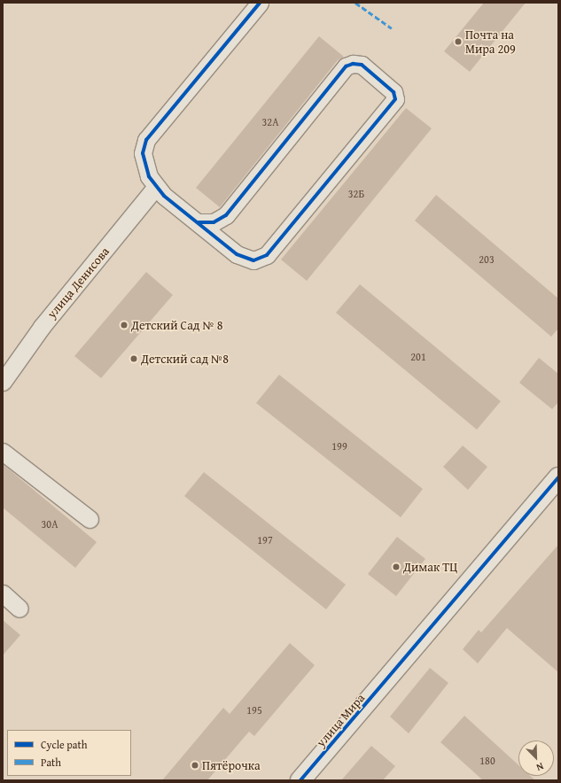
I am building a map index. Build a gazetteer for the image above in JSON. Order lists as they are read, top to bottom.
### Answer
{
  "streets": {
    "street": ["улица Денисова", "улица Мира"]
  },
  "places": [
    "Почта на Мира 209",
    "Детский Сад № 8",
    "Детский сад №8",
    "Димак ТЦ",
    "Пятёрочка"
  ],
  "house_numbers": [
    "32А",
    "32Б",
    "203",
    "201",
    "199",
    "30А",
    "197",
    "195",
    "180"
  ],
  "legend": ["Cycle path", "Path"],
  "north": "bottom right"
}
